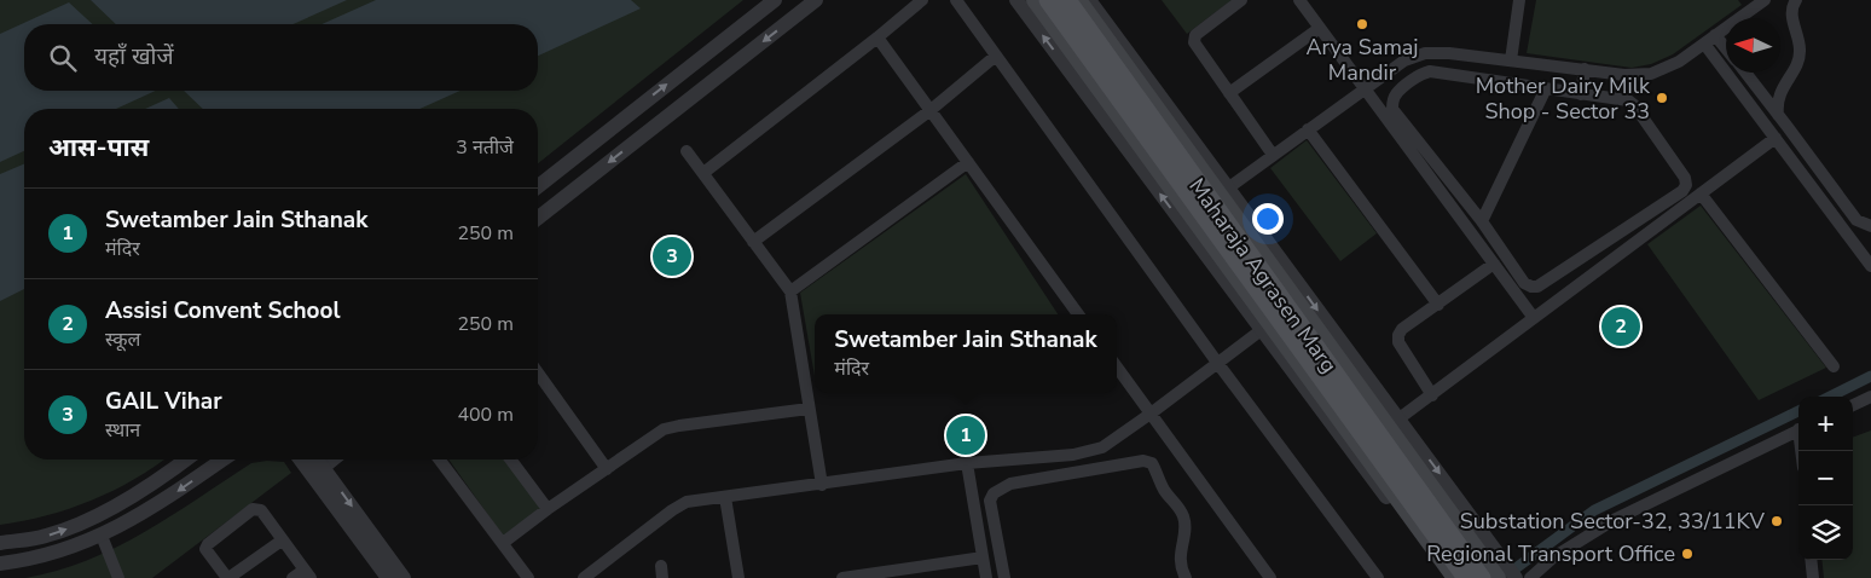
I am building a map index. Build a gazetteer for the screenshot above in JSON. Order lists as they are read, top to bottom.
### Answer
{
  "streets": {
    "main road": ["Maharaja Agrasen Marg"]
  },
  "places": [
    "Arya Samaj Mandir",
    "Mother Dairy Milk Shop - Sector 33",
    "Substation Sector-32, 33/11KV",
    "Regional Transport Office"
  ],
  "north": "left",
  "page": {
    "search": "यहाँ खोजें",
    "heading": ["आस-पास", "3 नतीजे"],
    "list": [
      {
        "mark": "1",
        "name": "Swetamber Jain Sthanak",
        "note": "मंदिर",
        "value": "250 m"
      },
      {
        "mark": "2",
        "name": "Assisi Convent School",
        "note": "स्कूल",
        "value": "250 m"
      },
      {
        "mark": "3",
        "name": "GAIL Vihar",
        "note": "स्थान",
        "value": "400 m"
      }
    ],
    "pins": ["3", "2", "1"],
    "popup": ["Swetamber Jain Sthanak", "मंदिर"],
    "map_buttons": ["+", "−"]
  }
}
